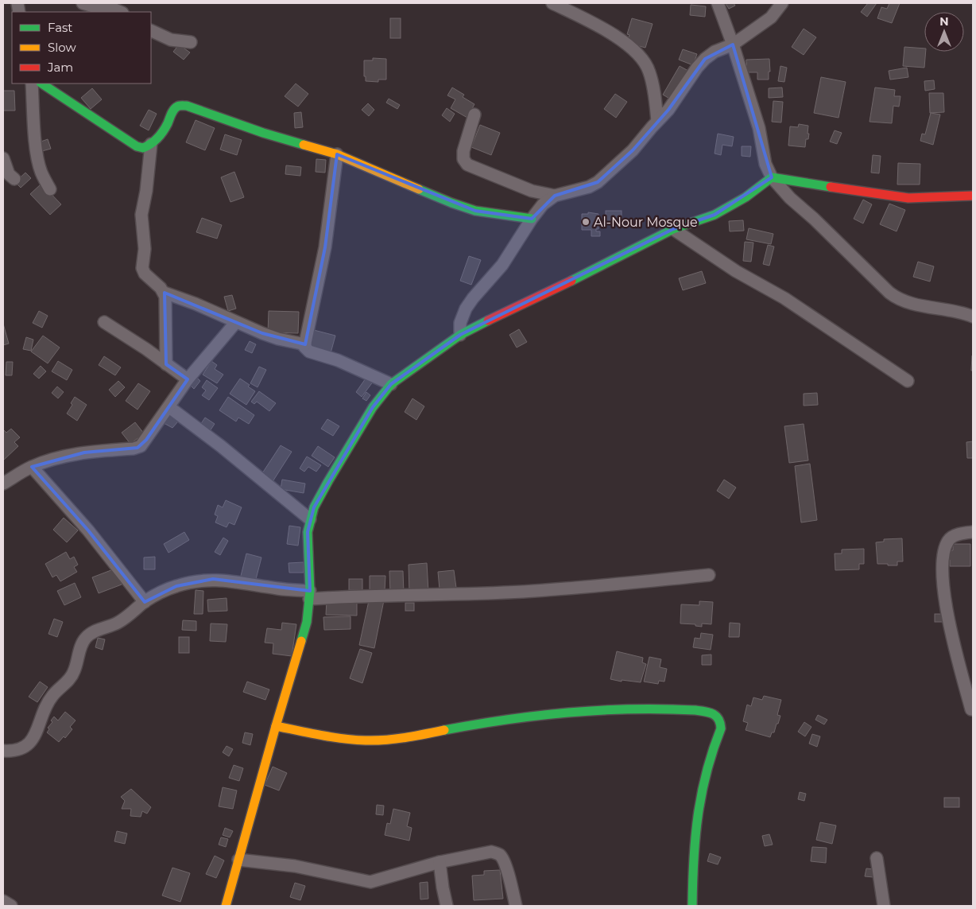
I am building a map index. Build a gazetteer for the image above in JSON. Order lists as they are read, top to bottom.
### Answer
{
  "places": ["Al-Nour Mosque"],
  "legend": ["Fast", "Slow", "Jam"],
  "north": "top"
}
